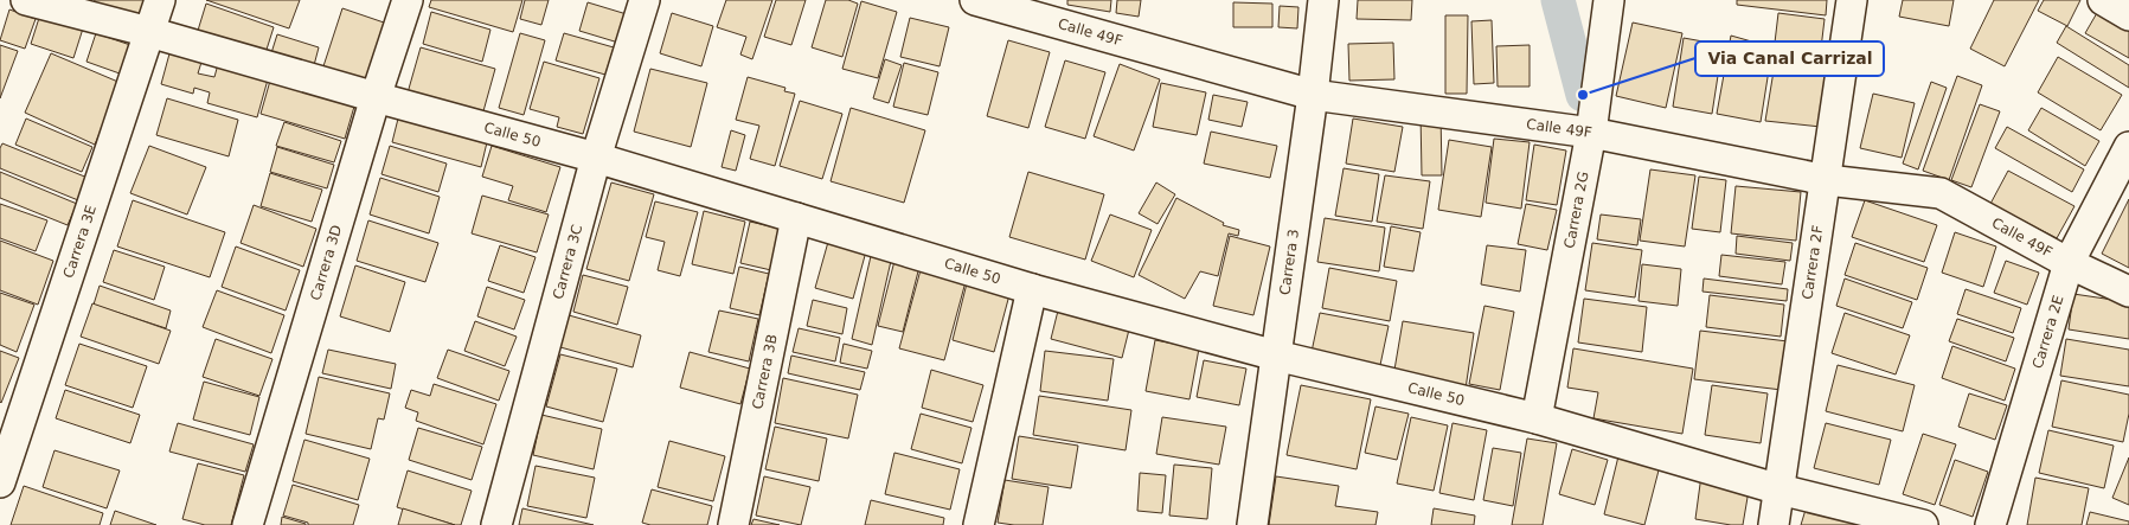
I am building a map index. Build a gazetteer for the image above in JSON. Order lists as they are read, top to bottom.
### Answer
{
  "streets": {
    "street": [
      "Calle 49F",
      "Calle 50",
      "Carrera 2G",
      "Carrera 3E",
      "Carrera 3D",
      "Carrera 3C",
      "Carrera 3",
      "Carrera 2F",
      "Carrera 2E",
      "Carrera 3B"
    ]
  },
  "crossings": [
    ["Calle 49F", "Carrera 2G"],
    ["Calle 49F", "Carrera 3"],
    ["Calle 49F", "Carrera 2F"],
    ["Calle 49F", "Carrera 2E"],
    ["Calle 50", "Carrera 2G"],
    ["Calle 50", "Carrera 3E"],
    ["Calle 50", "Carrera 3D"],
    ["Calle 50", "Carrera 3C"],
    ["Calle 50", "Carrera 3"],
    ["Calle 50", "Carrera 2F"],
    ["Calle 50", "Carrera 3B"]
  ],
  "places": ["Via Canal Carrizal"]
}
